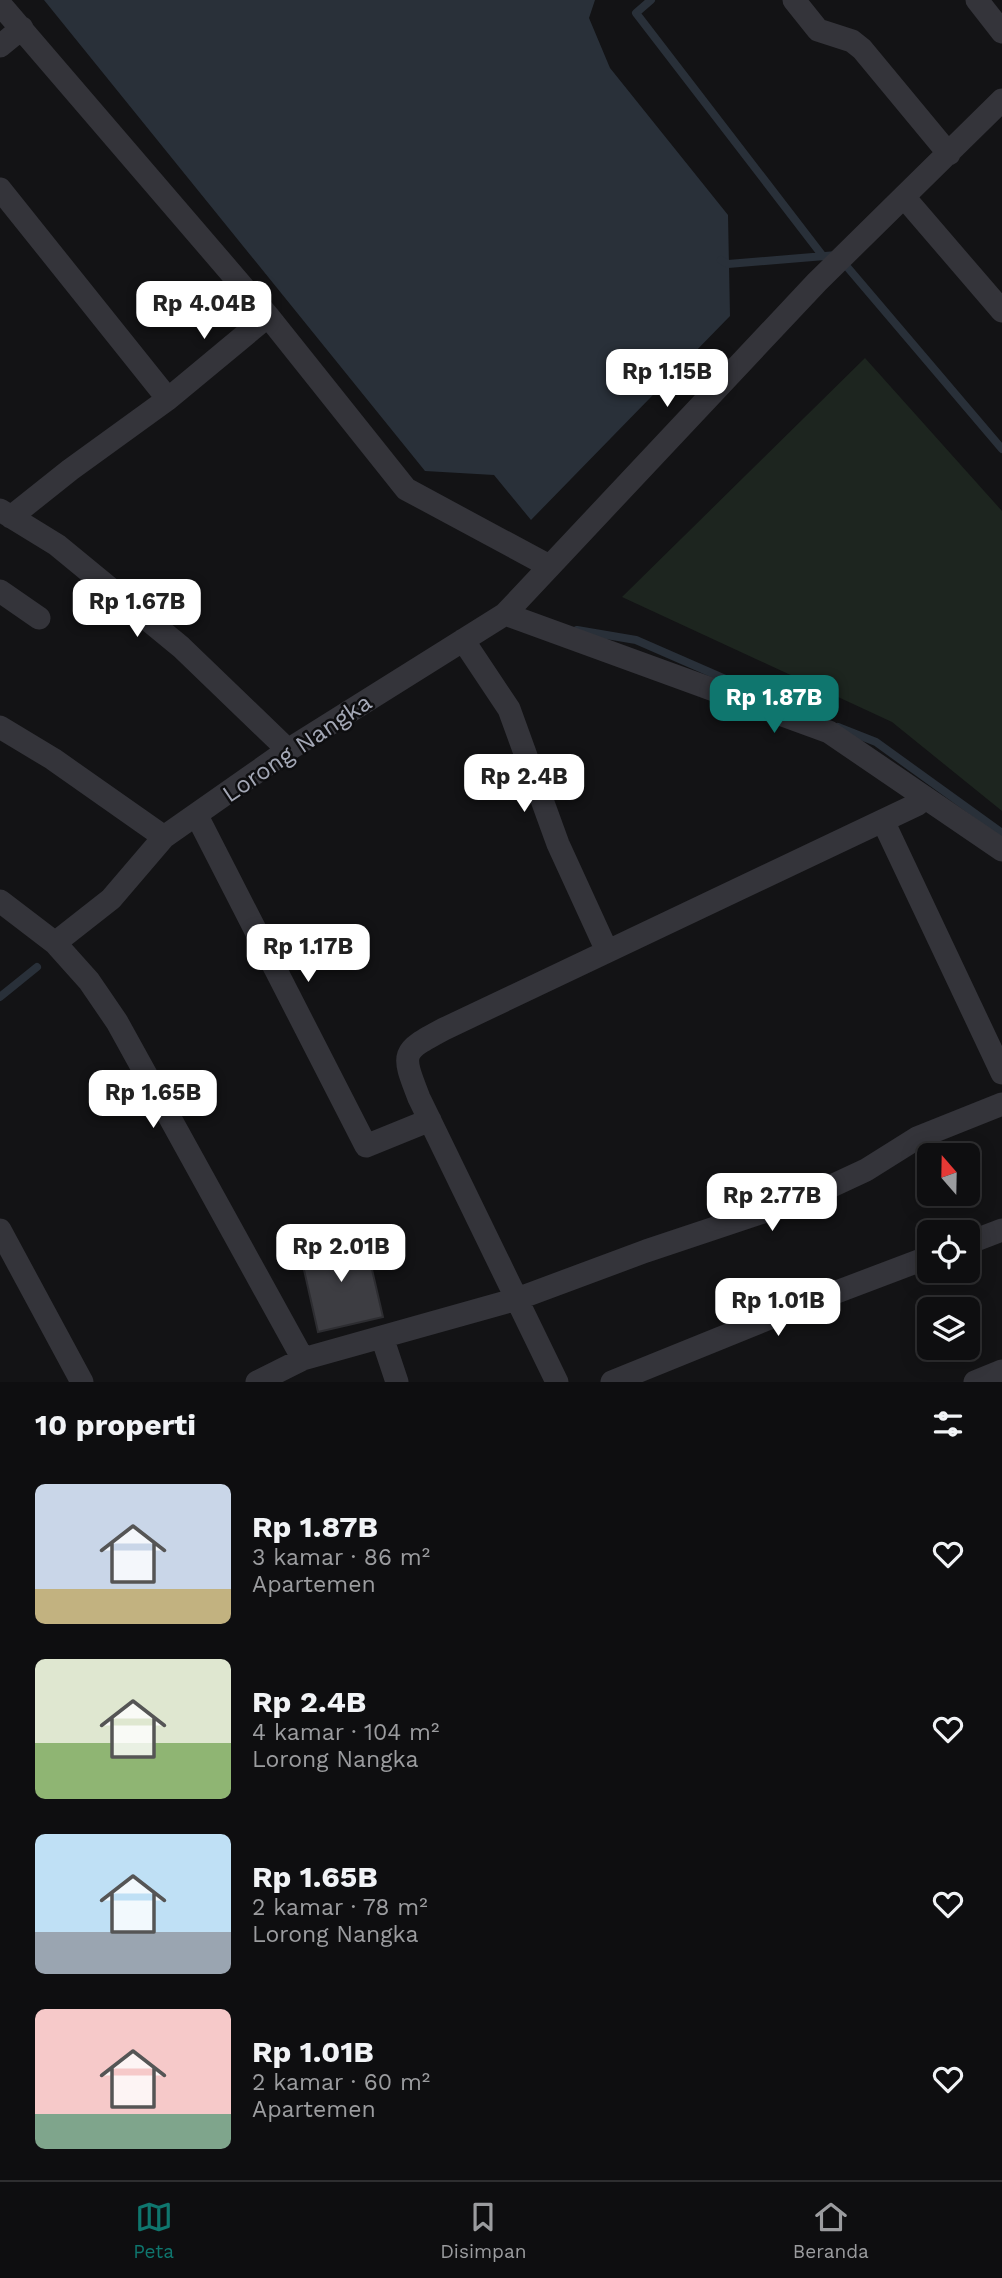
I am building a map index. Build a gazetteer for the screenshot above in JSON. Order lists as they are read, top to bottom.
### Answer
{
  "streets": {
    "street": ["Lorong Nangka"]
  },
  "north": "top",
  "page": {
    "price": [
      "Rp 4.04B",
      "Rp 1.15B",
      "Rp 1.67B",
      "Rp 1.87B",
      "Rp 2.4B",
      "Rp 1.17B",
      "Rp 1.65B",
      "Rp 2.77B",
      "Rp 2.01B",
      "Rp 1.01B"
    ],
    "heading": "10 properti",
    "list": [
      {
        "name": "Rp 1.87B",
        "note": "3 kamar · 86 m² · Apartemen"
      },
      {
        "name": "Rp 2.4B",
        "note": "4 kamar · 104 m² · Lorong Nangka"
      },
      {
        "name": "Rp 1.65B",
        "note": "2 kamar · 78 m² · Lorong Nangka"
      },
      {
        "name": "Rp 1.01B",
        "note": "2 kamar · 60 m² · Apartemen"
      }
    ],
    "tabs": ["Peta", "Disimpan", "Beranda"]
  }
}
